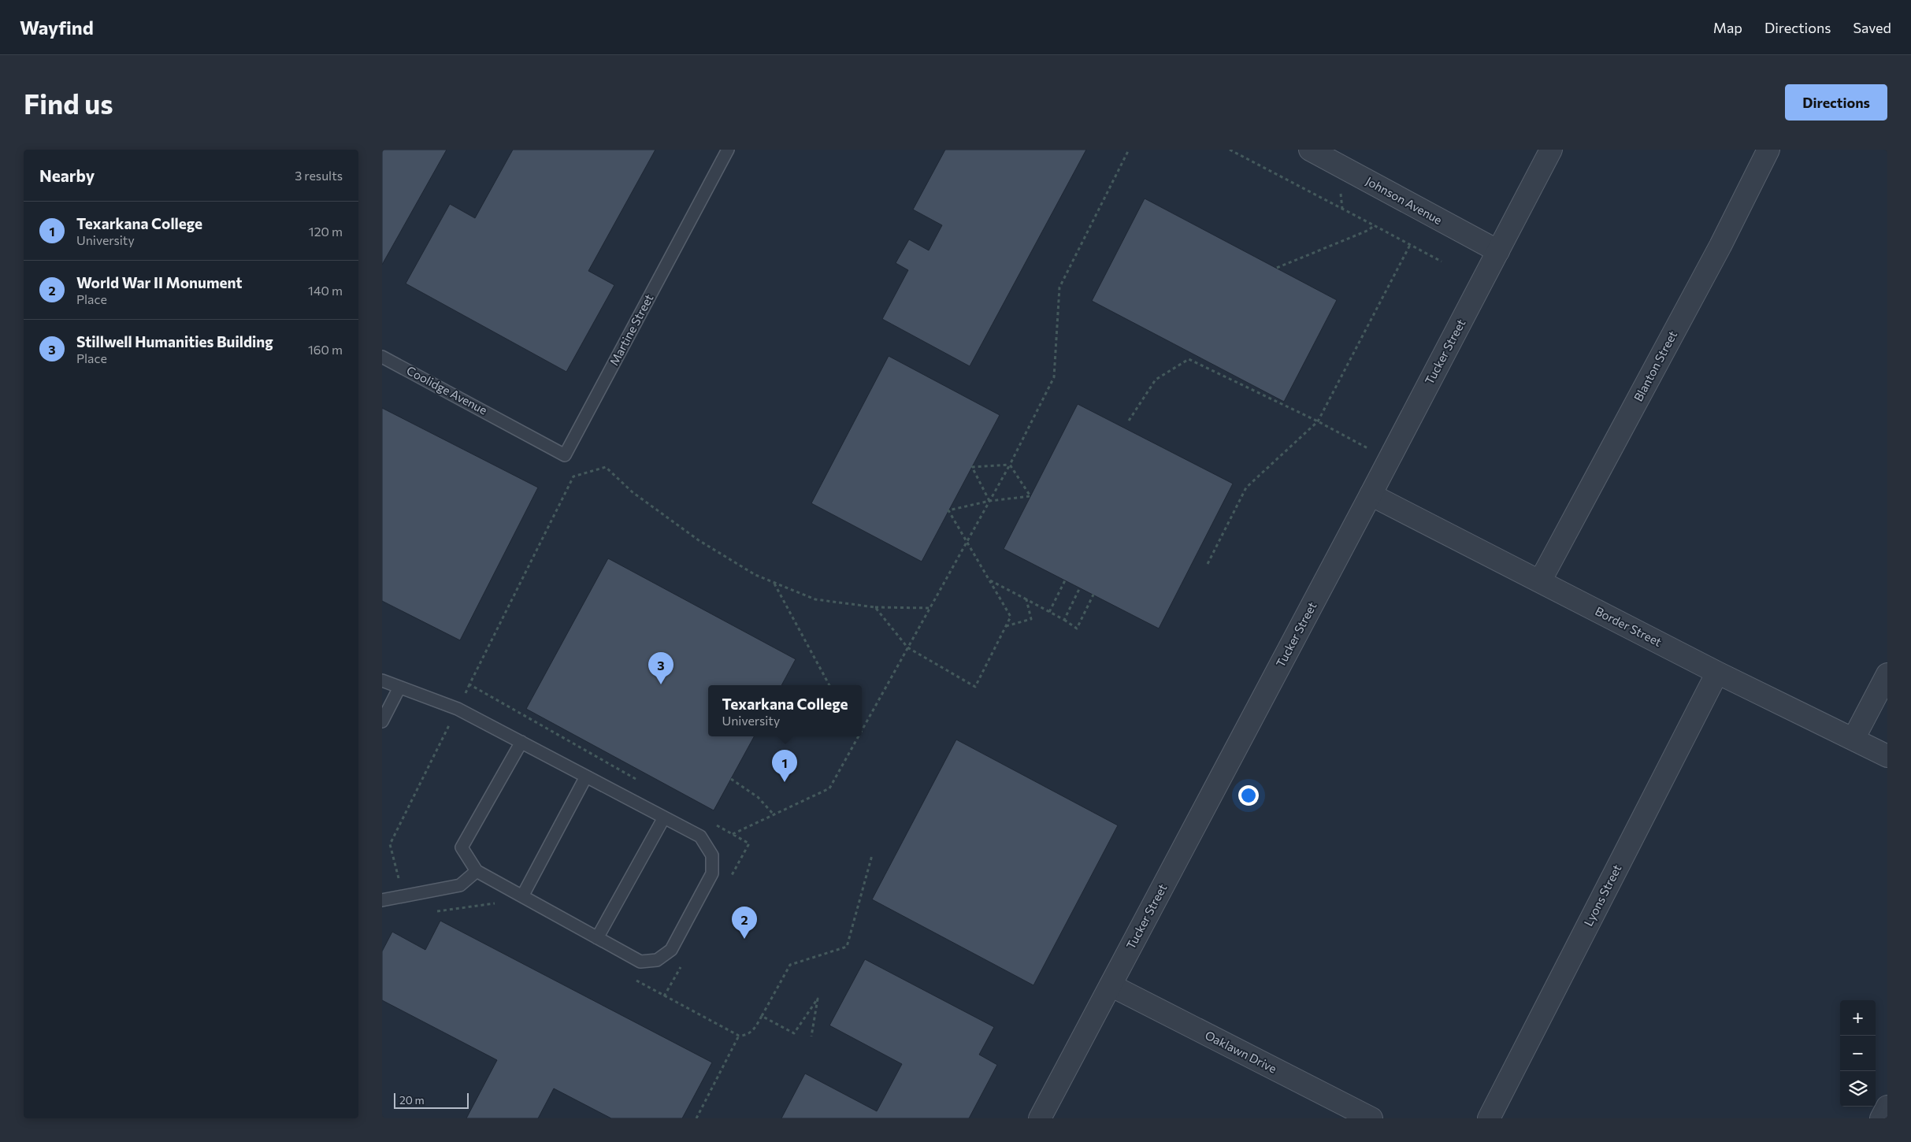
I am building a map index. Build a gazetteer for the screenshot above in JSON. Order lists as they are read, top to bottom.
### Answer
{
  "streets": {
    "street": [
      "Johnson Avenue",
      "Tucker Street",
      "Blanton Street",
      "Border Street",
      "Lyons Street",
      "Oaklawn Drive"
    ],
    "lane": ["Martine Street", "Coolidge Avenue"]
  },
  "crossings": [
    ["Johnson Avenue", "Tucker Street"],
    ["Martine Street", "Coolidge Avenue"],
    ["Tucker Street", "Border Street"],
    ["Tucker Street", "Oaklawn Drive"],
    ["Blanton Street", "Border Street"],
    ["Border Street", "Lyons Street"]
  ],
  "scale_bar": "20 m",
  "page": {
    "header": "Wayfind",
    "nav": ["Map", "Directions", "Saved"],
    "buttons": "Directions",
    "title": "Find us",
    "heading": ["Nearby", "3 results"],
    "list": [
      {
        "mark": "1",
        "name": "Texarkana College",
        "note": "University",
        "value": "120 m"
      },
      {
        "mark": "2",
        "name": "World War II Monument",
        "note": "Place",
        "value": "140 m"
      },
      {
        "mark": "3",
        "name": "Stillwell Humanities Building",
        "note": "Place",
        "value": "160 m"
      }
    ],
    "pins": ["3", "1", "2"],
    "popup": ["Texarkana College", "University"],
    "map_buttons": ["+", "−"],
    "scale": "20 m"
  }
}
